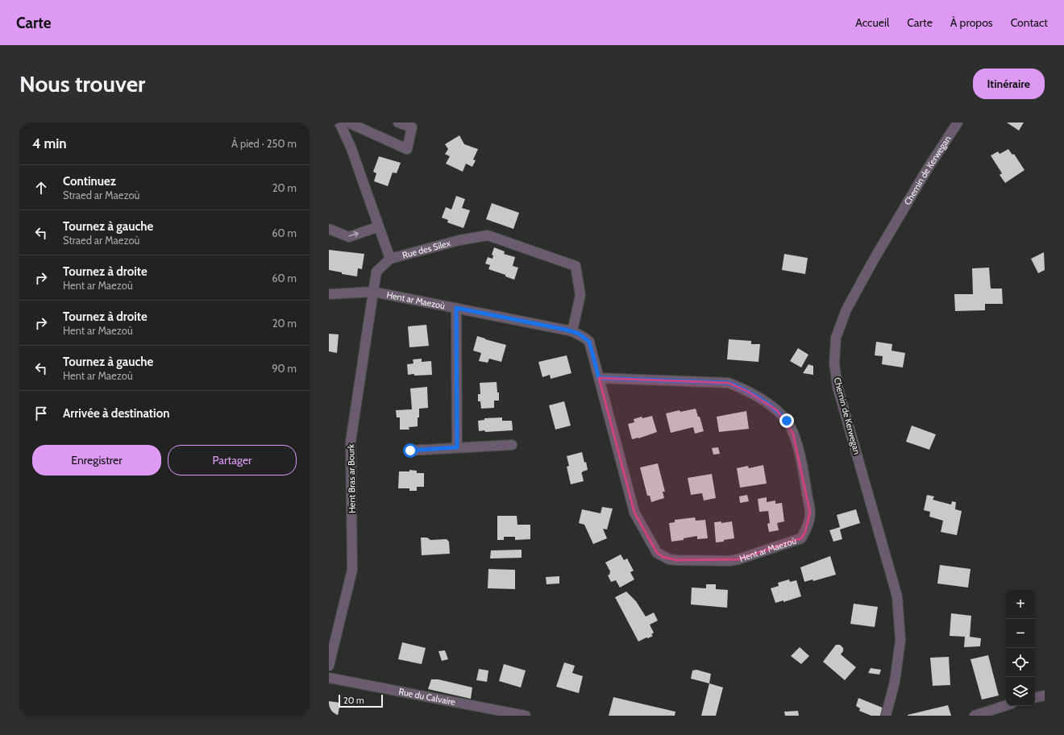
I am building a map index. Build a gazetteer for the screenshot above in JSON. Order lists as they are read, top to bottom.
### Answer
{
  "streets": {
    "street": [
      "Chemin de Kerwegan",
      "Rue des Silex",
      "Hent ar Maezoù",
      "Hent Bras ar Bourk",
      "Rue du Calvaire"
    ]
  },
  "crossings": [
    ["Rue des Silex", "Hent ar Maezoù"],
    ["Rue des Silex", "Hent Bras ar Bourk"],
    ["Hent ar Maezoù", "Hent Bras ar Bourk"]
  ],
  "scale_bar": "20 m",
  "page": {
    "header": "Carte",
    "nav": [
      "Accueil",
      "Carte",
      "À propos",
      "Contact"
    ],
    "buttons": [
      "Itinéraire",
      ["Enregistrer", "Partager"]
    ],
    "title": "Nous trouver",
    "heading": ["4 min", "À pied · 250 m"],
    "list": [
      ["Continuez", "Straed ar Maezoù", "20 m"],
      ["Tournez à gauche", "Straed ar Maezoù", "60 m"],
      ["Tournez à droite", "Hent ar Maezoù", "60 m"],
      ["Tournez à droite", "Hent ar Maezoù", "20 m"],
      ["Tournez à gauche", "Hent ar Maezoù", "90 m"],
      "Arrivée à destination"
    ],
    "map_buttons": ["+", "−"],
    "scale": "20 m"
  }
}
